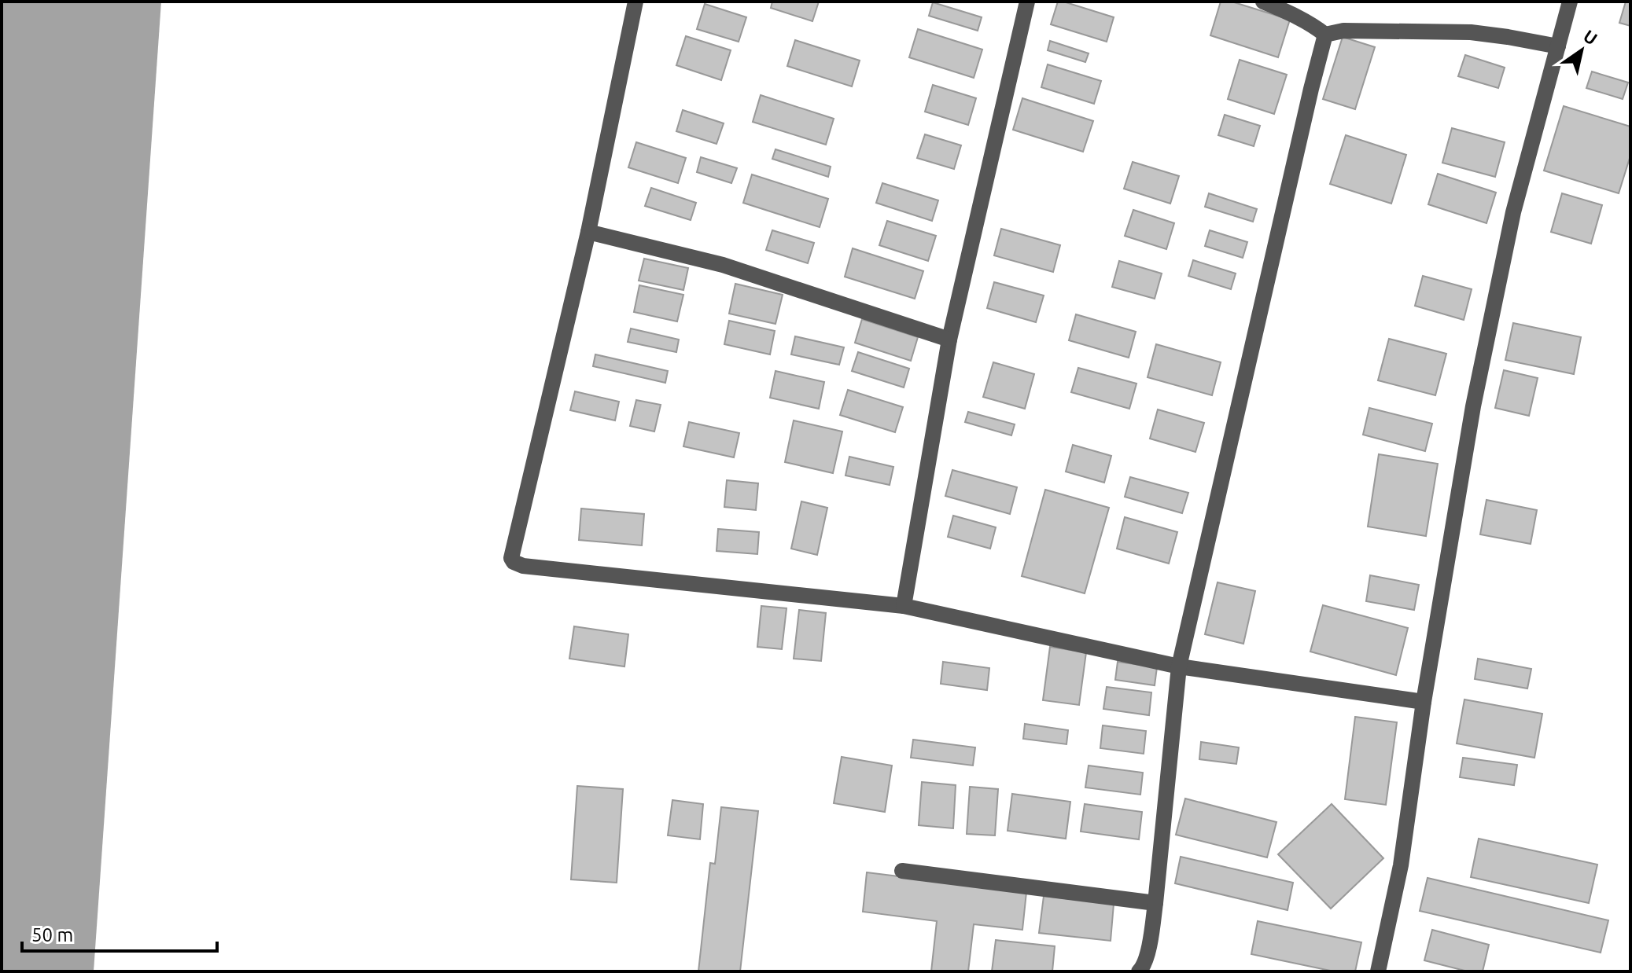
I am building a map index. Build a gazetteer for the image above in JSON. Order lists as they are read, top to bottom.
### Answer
{
  "scale_bar": "50 m",
  "north": "top right"
}
